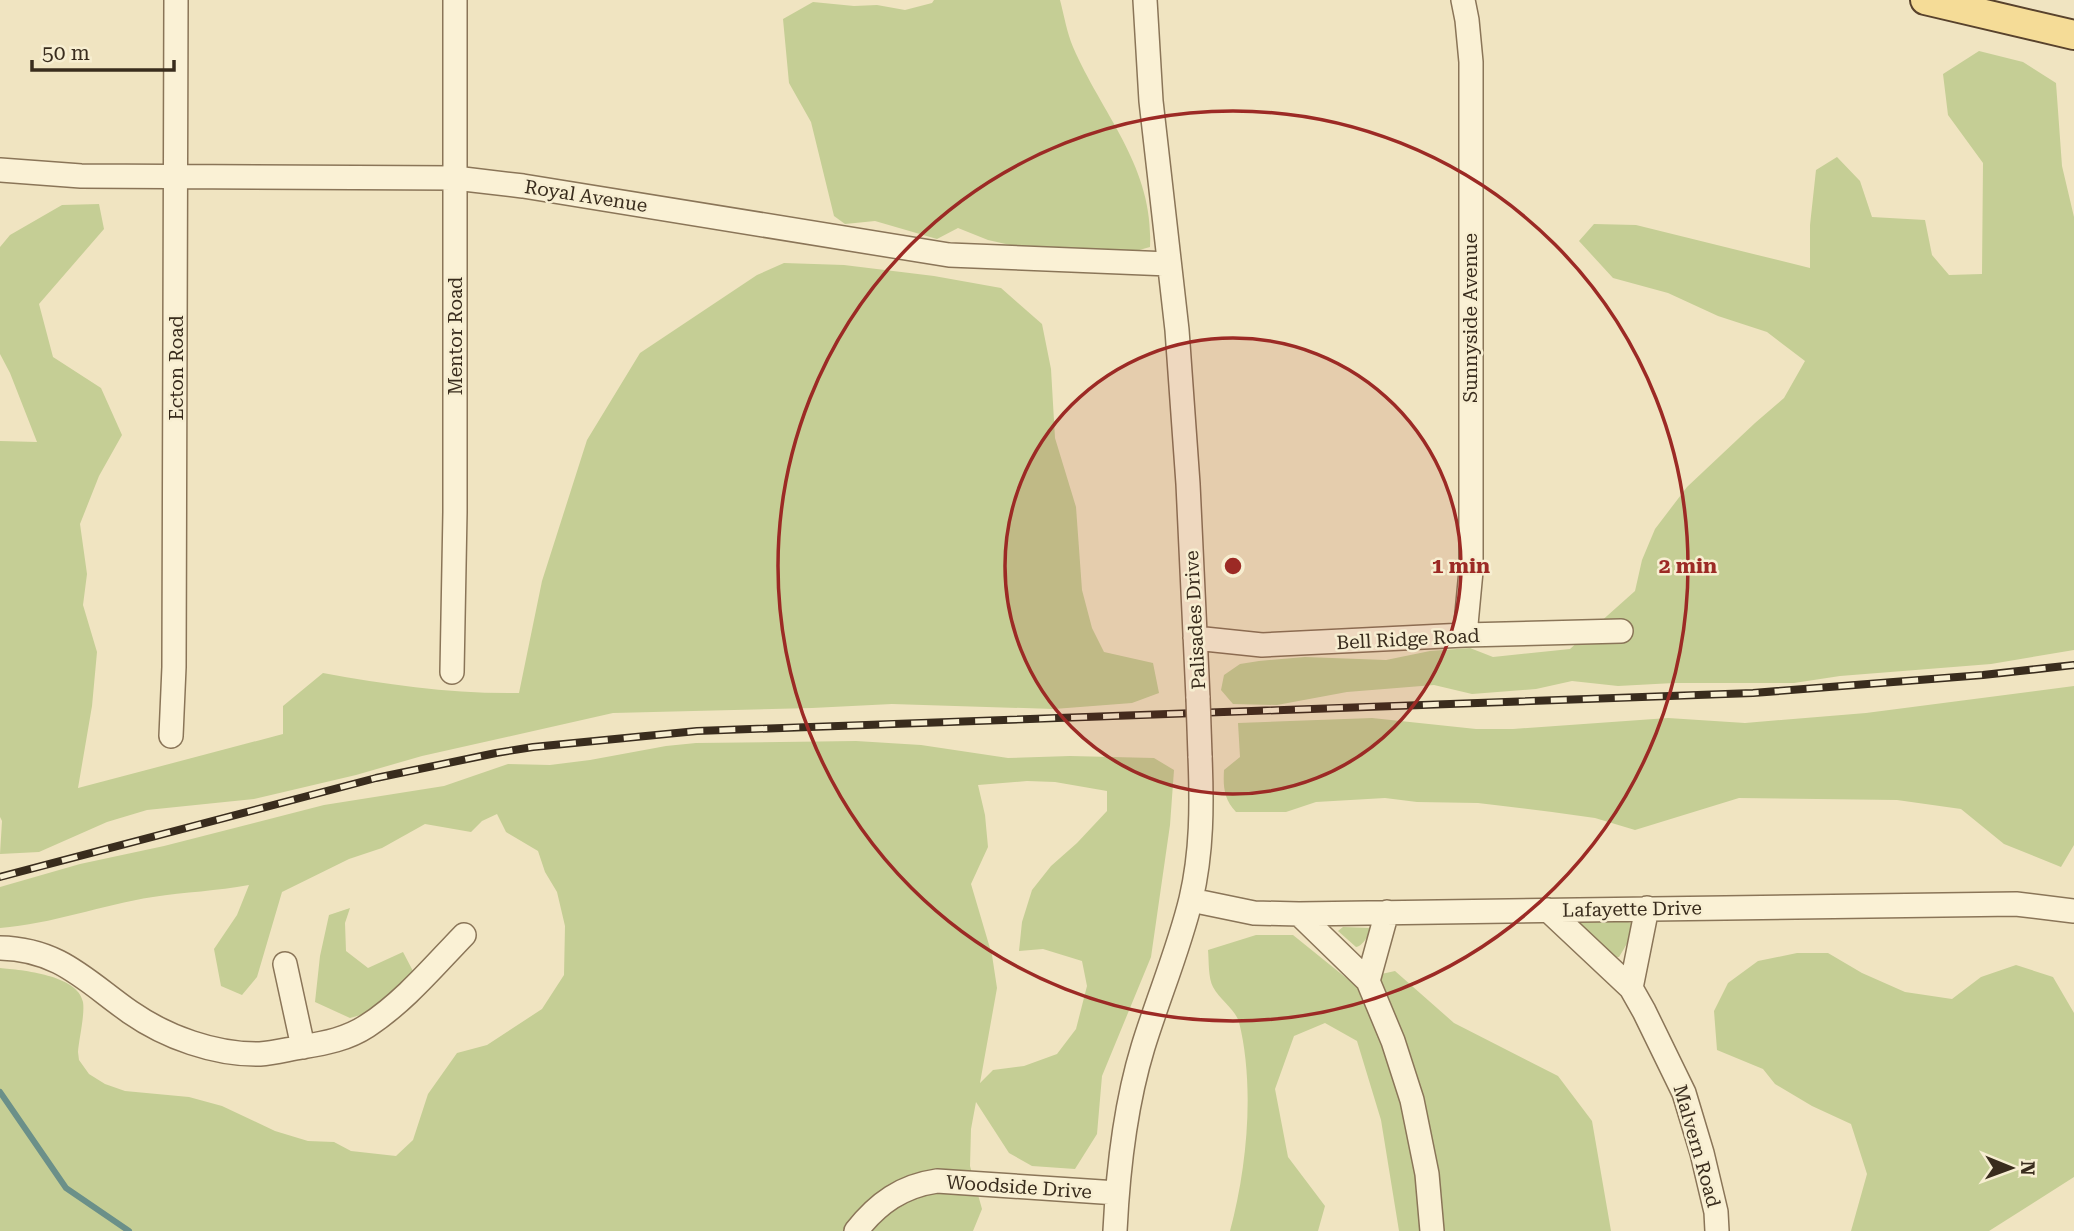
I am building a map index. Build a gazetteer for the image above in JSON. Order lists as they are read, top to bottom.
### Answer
{
  "streets": {
    "street": [
      "Royal Avenue",
      "Sunnyside Avenue",
      "Mentor Road",
      "Ecton Road",
      "Palisades Drive",
      "Bell Ridge Road",
      "Lafayette Drive",
      "Malvern Road",
      "Woodside Drive"
    ]
  },
  "crossings": [
    ["Royal Avenue", "Mentor Road"],
    ["Royal Avenue", "Ecton Road"],
    ["Royal Avenue", "Palisades Drive"],
    ["Sunnyside Avenue", "Bell Ridge Road"],
    ["Palisades Drive", "Bell Ridge Road"],
    ["Palisades Drive", "Lafayette Drive"],
    ["Palisades Drive", "Woodside Drive"],
    ["Lafayette Drive", "Malvern Road"]
  ],
  "scale_bar": "50 m",
  "north": "right",
  "rings": ["1 min", "2 min"]
}
